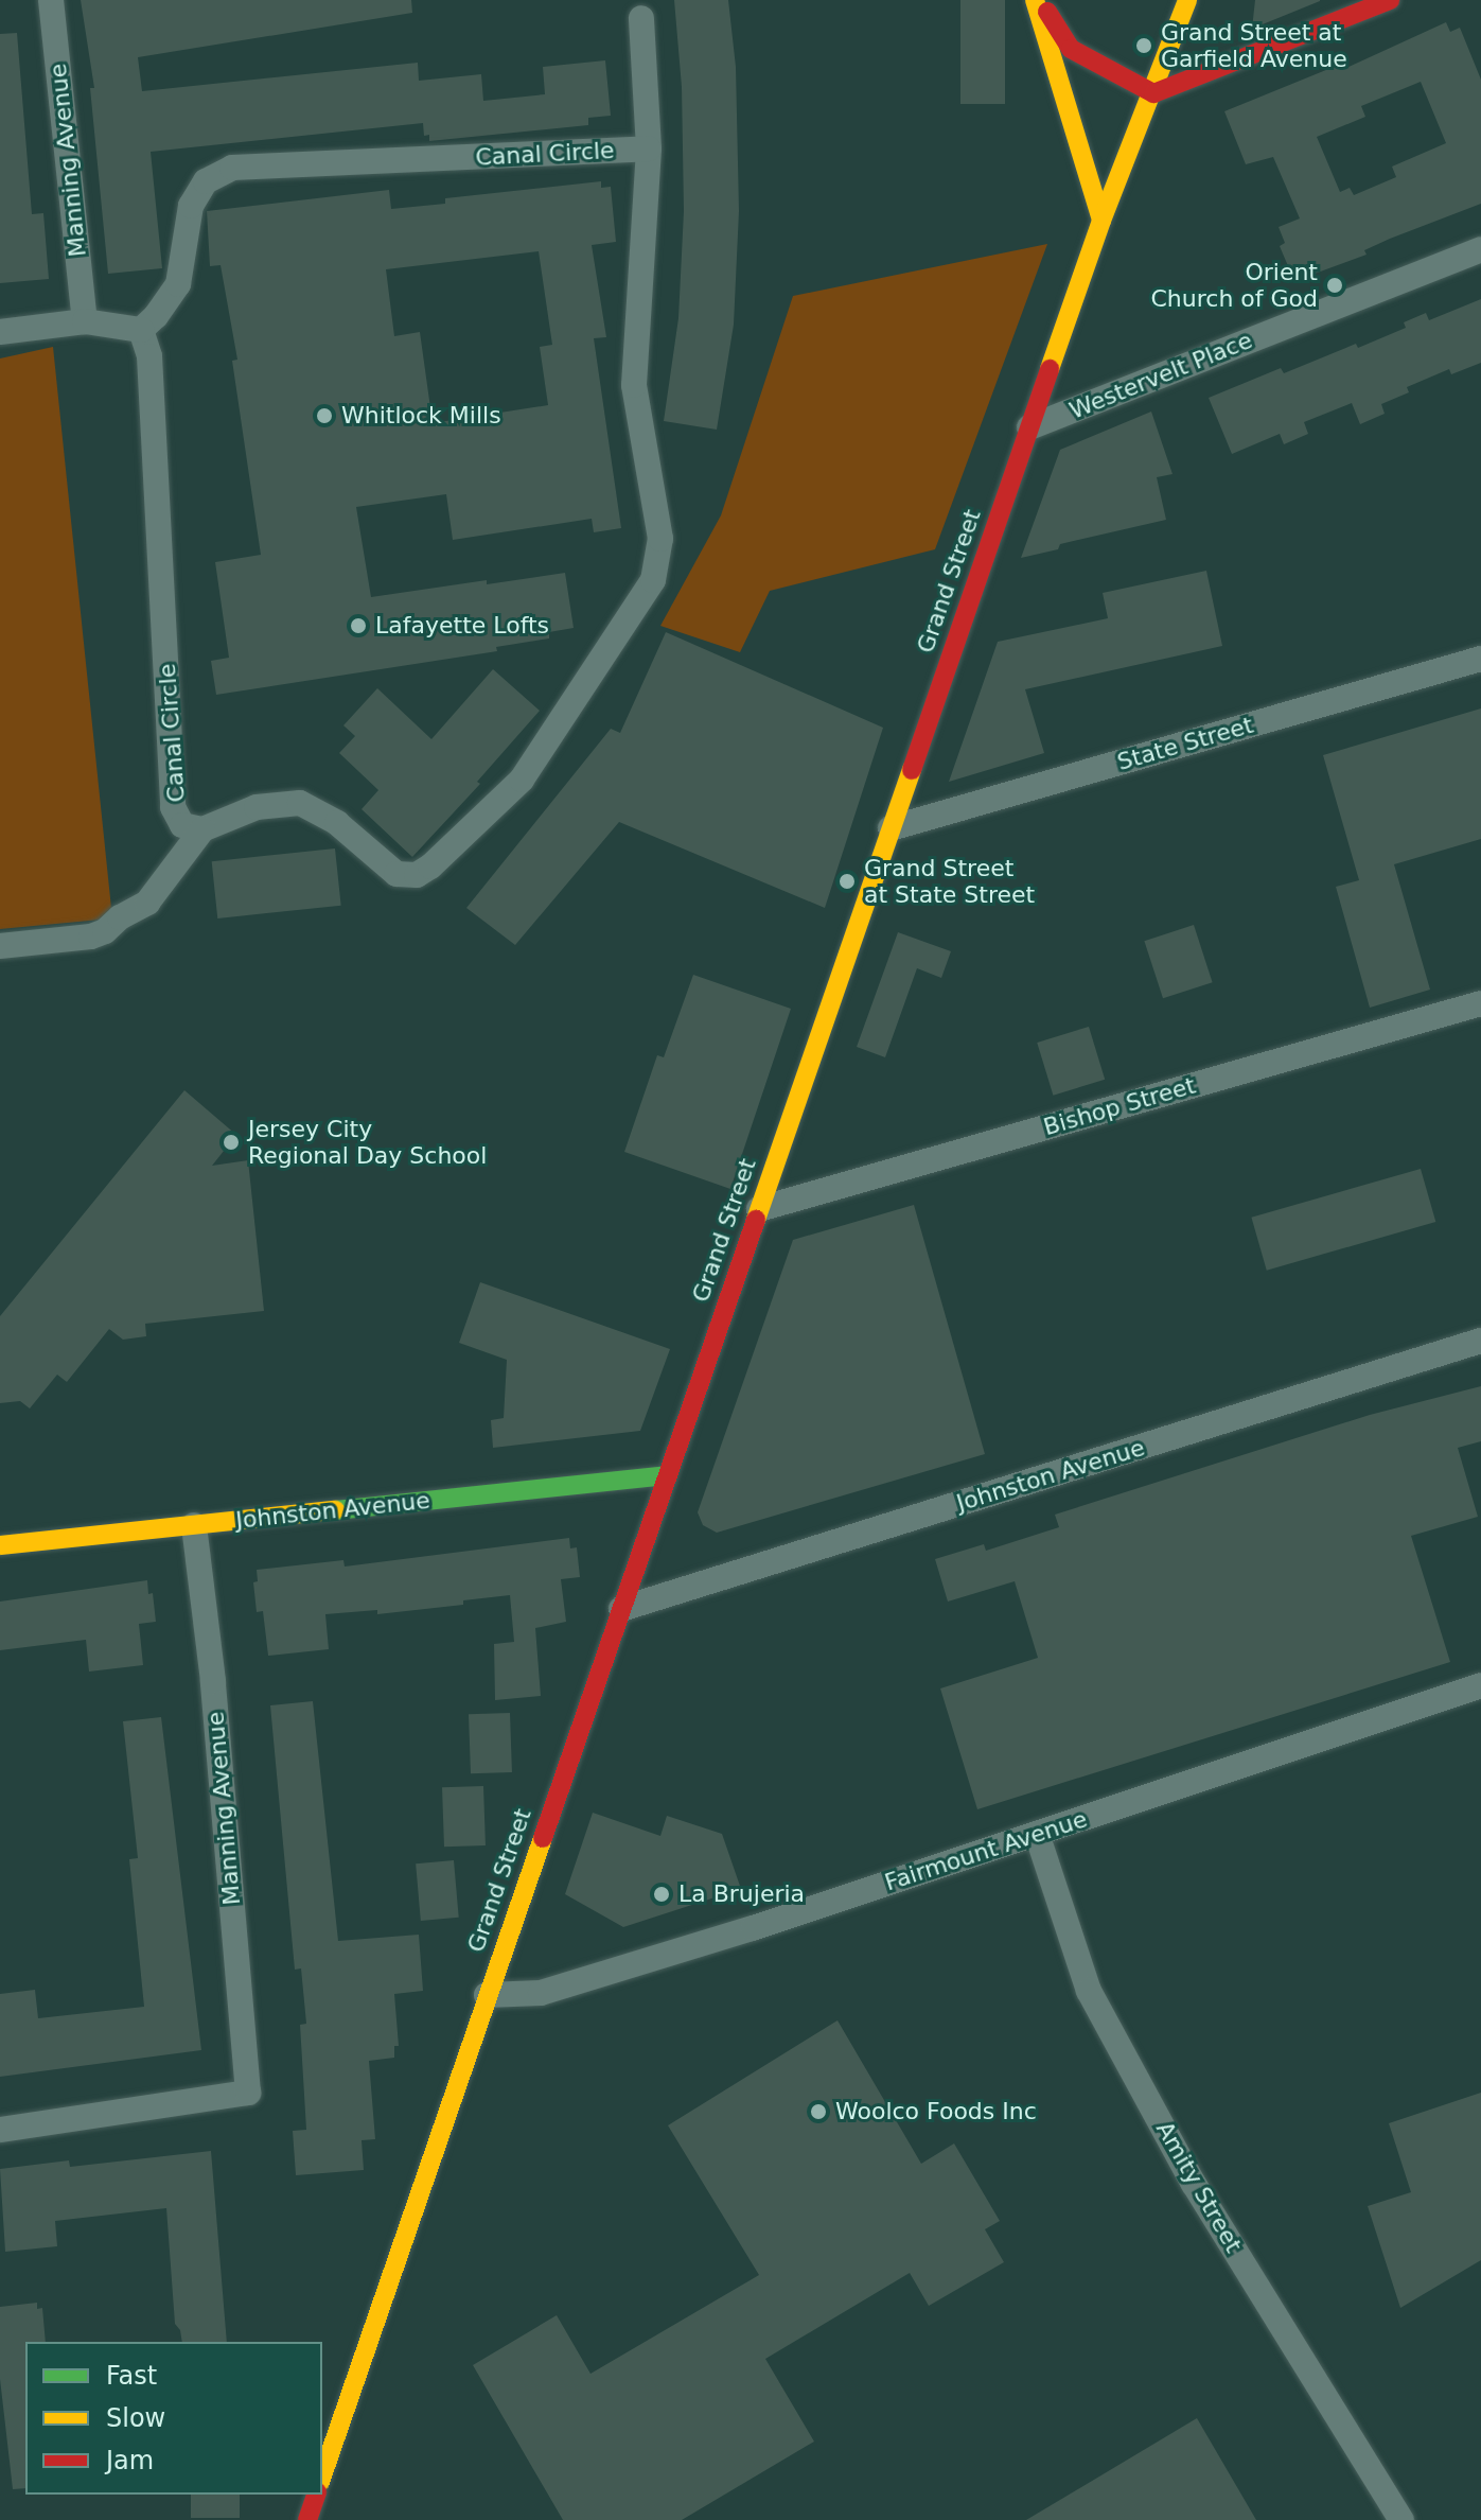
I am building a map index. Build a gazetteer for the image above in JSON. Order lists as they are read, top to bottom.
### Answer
{
  "streets": {
    "main road": ["Grand Street", "Johnston Avenue"],
    "street": [
      "Canal Circle",
      "Manning Avenue",
      "Westervelt Place",
      "State Street",
      "Bishop Street",
      "Fairmount Avenue",
      "Amity Street"
    ]
  },
  "crossings": [
    ["Manning Avenue", "Johnston Avenue"],
    ["Westervelt Place", "Grand Street"],
    ["Grand Street", "State Street"],
    ["Grand Street", "Bishop Street"],
    ["Grand Street", "Johnston Avenue"],
    ["Grand Street", "Fairmount Avenue"],
    ["Fairmount Avenue", "Amity Street"]
  ],
  "places": [
    "Grand Street at Garfield Avenue",
    "Orient Church of God",
    "Whitlock Mills",
    "Lafayette Lofts",
    "Grand Street at State Street",
    "Jersey City Regional Day School",
    "La Brujeria",
    "Woolco Foods Inc"
  ],
  "legend": ["Fast", "Slow", "Jam"]
}
